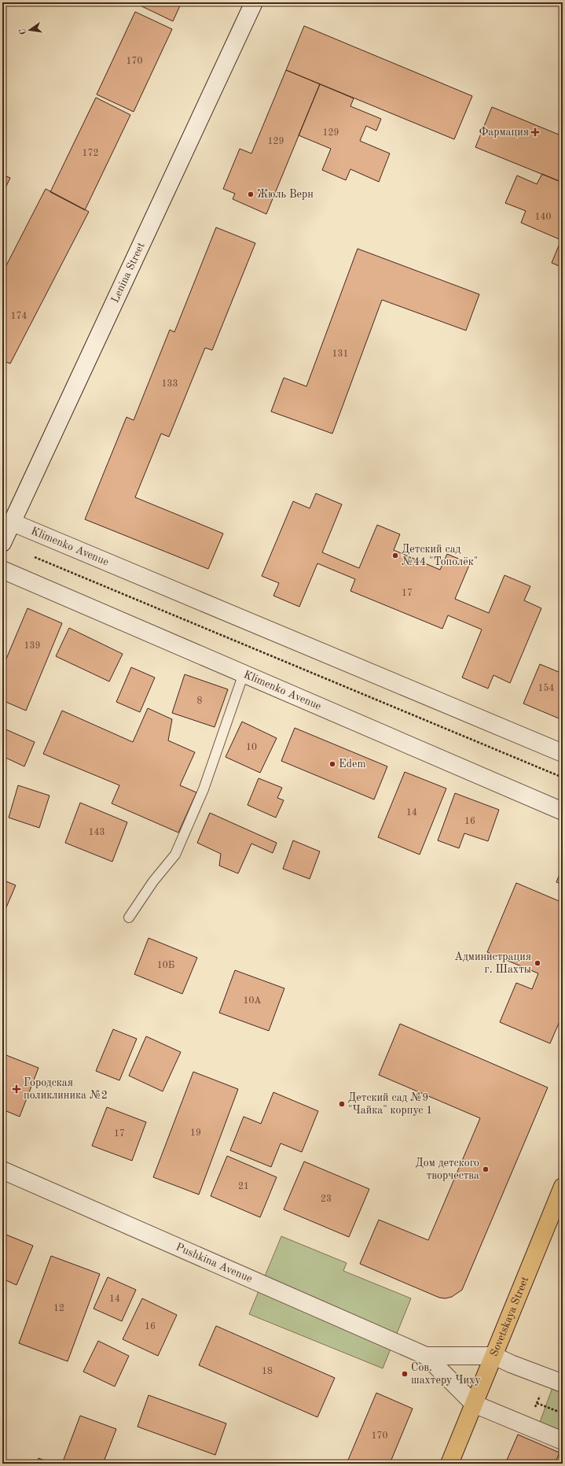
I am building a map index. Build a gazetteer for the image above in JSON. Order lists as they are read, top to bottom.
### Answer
{
  "streets": {
    "main road": ["Sovetskaya Street"],
    "street": ["Lenina Street", "Klimenko Avenue", "Pushkina Avenue"]
  },
  "crossings": [
    ["Lenina Street", "Klimenko Avenue"],
    ["Pushkina Avenue", "Sovetskaya Street"]
  ],
  "places": {
    "health": ["Фармация", "Городская поликлиника №2"],
    "other": [
      "Жюль Верн",
      "Детский сад №44 \"Тополёк\"",
      "Edem",
      "Администрация г. Шахты",
      "Детский сад №9 \"Чайка\" корпус 1",
      "Дом детского творчества",
      "Сов. шахтеру Чиху"
    ]
  },
  "house_numbers": [
    "170",
    "129",
    "129",
    "172",
    "140",
    "174",
    "131",
    "133",
    "17",
    "139",
    "154",
    "8",
    "10",
    "14",
    "16",
    "143",
    "10Б",
    "10А",
    "19",
    "17",
    "21",
    "23",
    "14",
    "12",
    "16",
    "18",
    "170"
  ],
  "north": "left"
}
